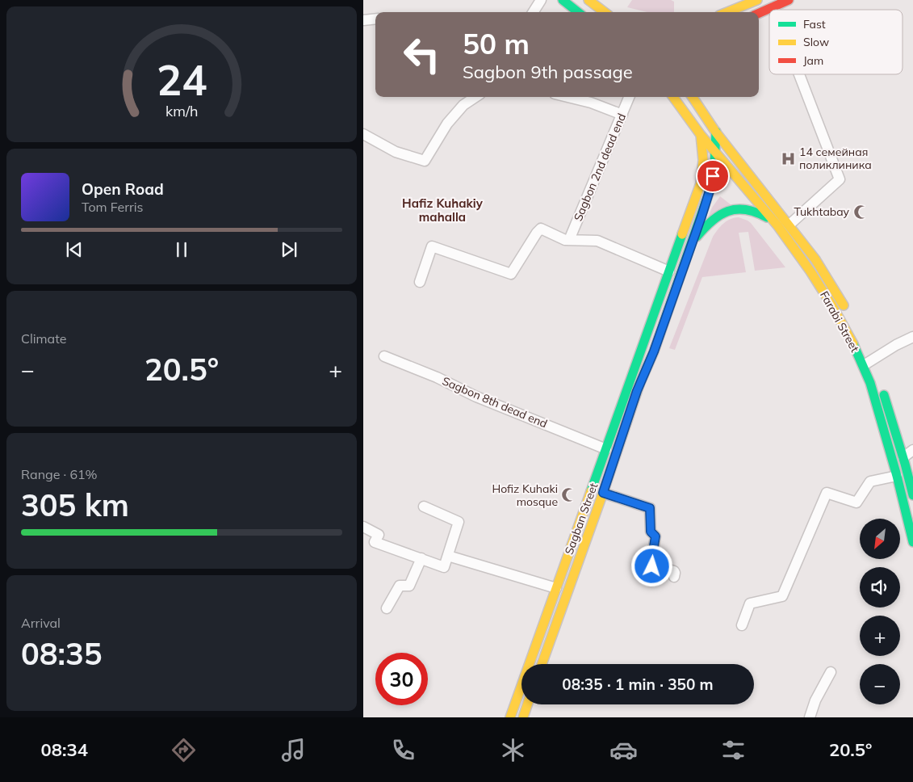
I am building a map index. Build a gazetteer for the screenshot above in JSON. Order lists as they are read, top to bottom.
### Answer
{
  "streets": {
    "main road": ["Farabi Street", "Sagban Street"],
    "street": ["Sagbon 2nd dead end", "Sagbon 8th dead end"]
  },
  "crossings": [
    ["Farabi Street", "Sagban Street"],
    ["Sagbon 8th dead end", "Sagban Street"]
  ],
  "districts": ["Hafiz Kuhakiy mahalla"],
  "places": {
    "hospital": ["14 семейная поликлиника"],
    "mosque": ["Tukhtabay", "Hofiz Kuhaki mosque"]
  },
  "legend": ["Fast", "Slow", "Jam"],
  "north": "bottom left",
  "page": {
    "turn": ["50 m", "Sagbon 9th passage"],
    "song": ["Open Road", "Tom Ferris"],
    "tile": [
      "Climate",
      ["Range · 61%", "305 km"],
      ["Arrival", "08:35"]
    ],
    "heat": ["−", "20.5°", "+"],
    "map_buttons": ["+", "−"],
    "limit": "30",
    "trip": "08:35 · 1 min · 350 m",
    "tabs": ["08:34", "20.5°"],
    "gauge": ["24", "km/h"]
  }
}
